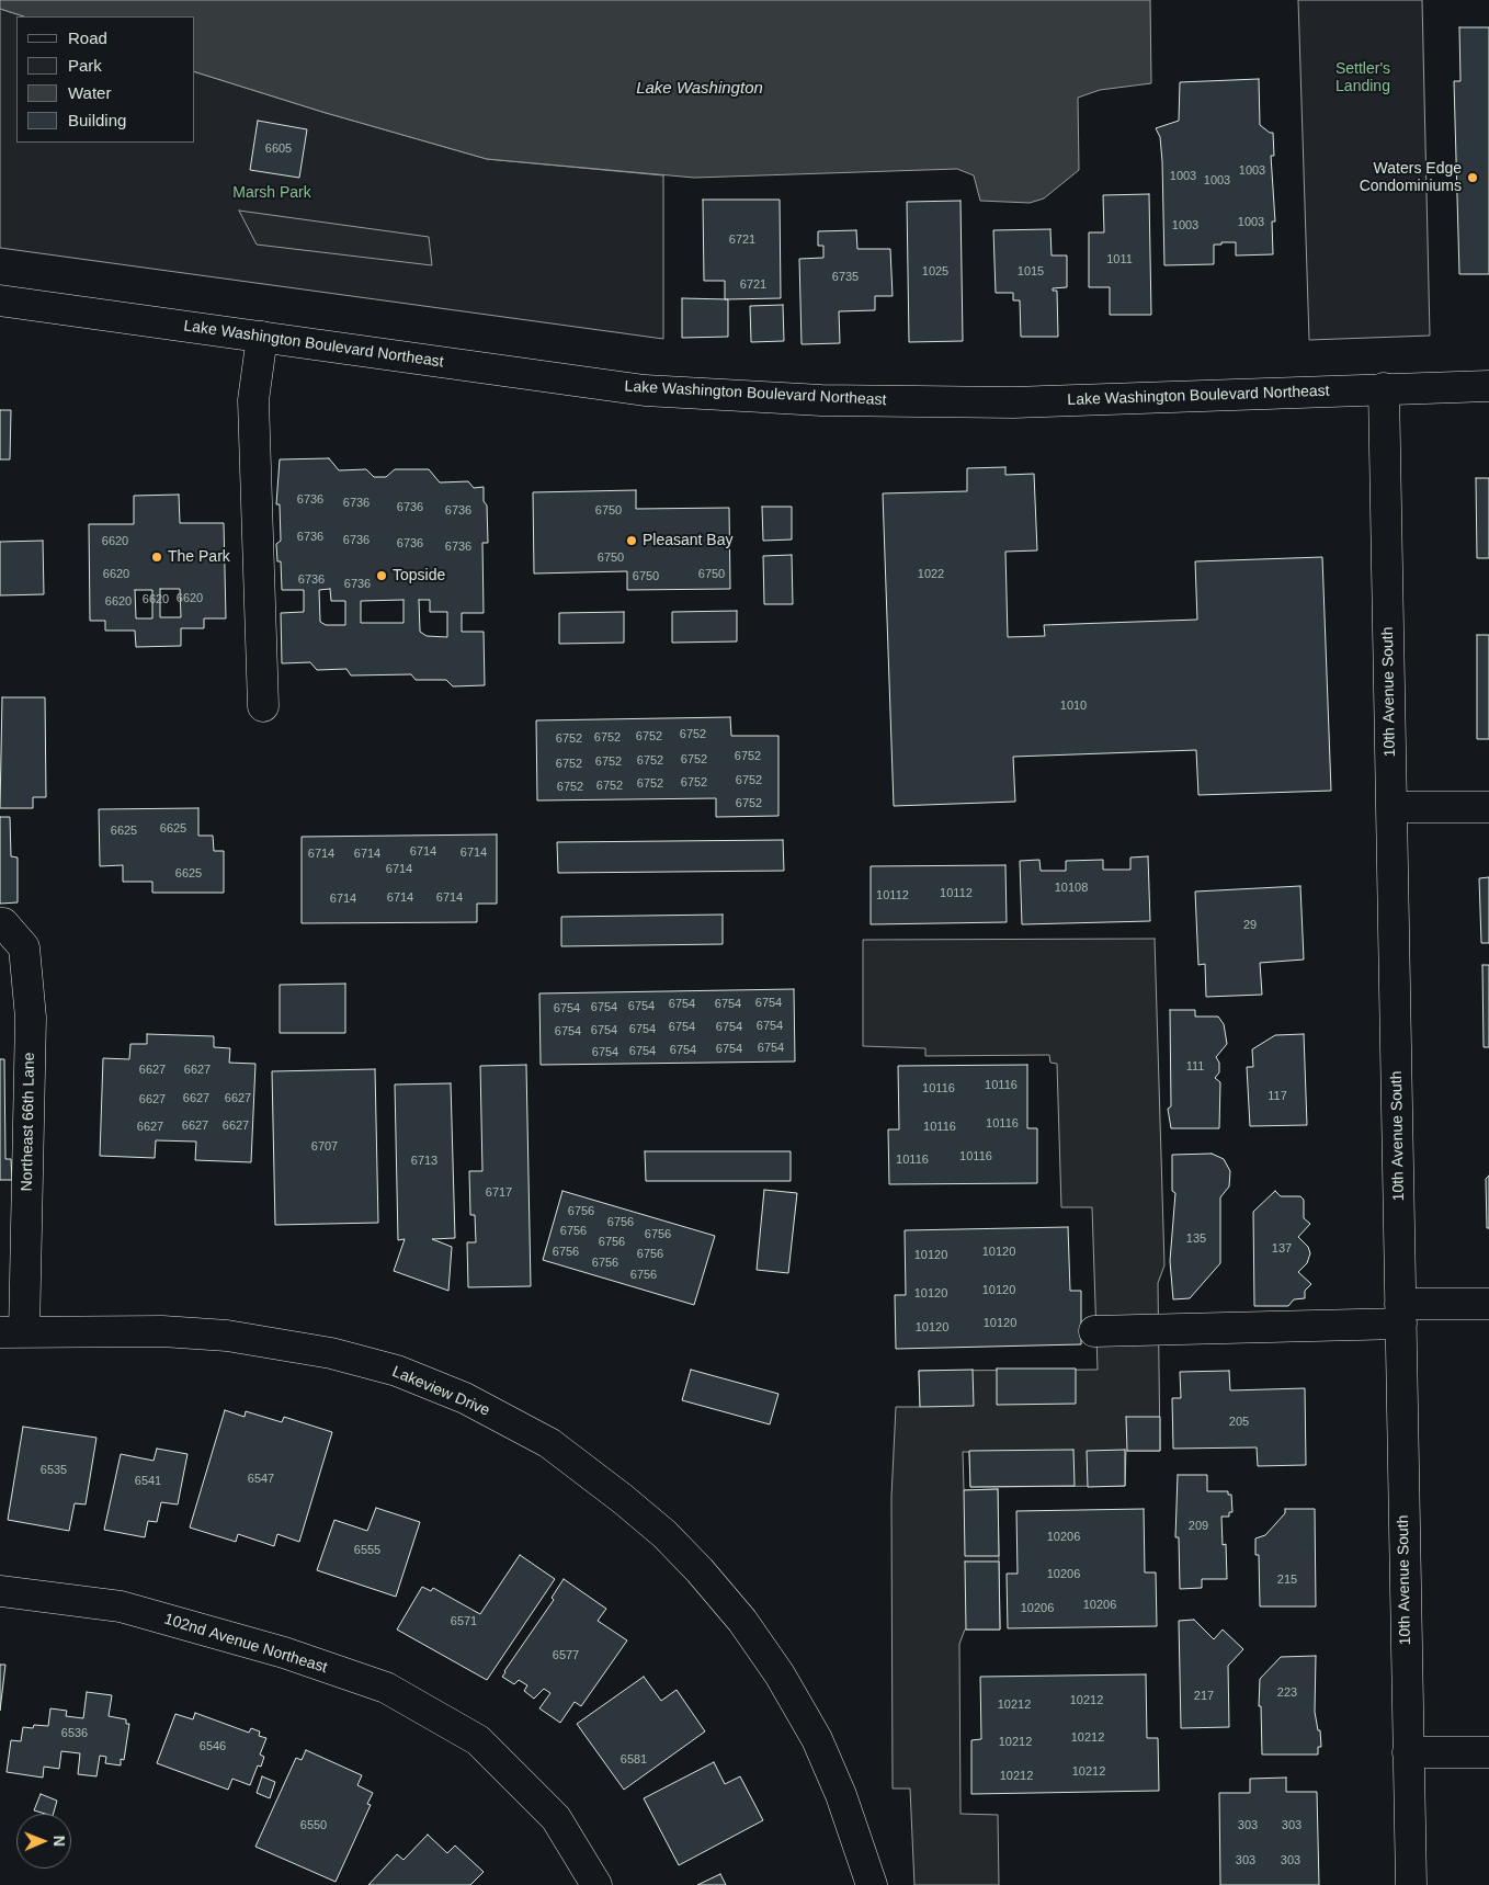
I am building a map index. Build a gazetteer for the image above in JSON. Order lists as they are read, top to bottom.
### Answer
{
  "streets": {
    "street": [
      "Lake Washington Boulevard Northeast",
      "10th Avenue South",
      "Northeast 66th Lane",
      "Lakeview Drive",
      "102nd Avenue Northeast"
    ]
  },
  "crossings": [
    ["Lake Washington Boulevard Northeast", "10th Avenue South"],
    ["Northeast 66th Lane", "Lakeview Drive"]
  ],
  "water": ["Lake Washington"],
  "parks": ["Settler's Landing", "Marsh Park"],
  "places": [
    "Waters Edge Condominiums",
    "Pleasant Bay",
    "The Park",
    "Topside"
  ],
  "house_numbers": [
    "6605",
    "1003",
    "1003",
    "1003",
    "1003",
    "1003",
    "6721",
    "1011",
    "1025",
    "1015",
    "6735",
    "6721",
    "6736",
    "6736",
    "6736",
    "6736",
    "6750",
    "6736",
    "6736",
    "6620",
    "6736",
    "6736",
    "6750",
    "6620",
    "6750",
    "1022",
    "6750",
    "6736",
    "6736",
    "6620",
    "6620",
    "6620",
    "1010",
    "6752",
    "6752",
    "6752",
    "6752",
    "6752",
    "6752",
    "6752",
    "6752",
    "6752",
    "6752",
    "6752",
    "6752",
    "6752",
    "6752",
    "6752",
    "6625",
    "6625",
    "6714",
    "6714",
    "6714",
    "6714",
    "6714",
    "6625",
    "10108",
    "10112",
    "10112",
    "6714",
    "6714",
    "6714",
    "29",
    "6754",
    "6754",
    "6754",
    "6754",
    "6754",
    "6754",
    "6754",
    "6754",
    "6754",
    "6754",
    "6754",
    "6754",
    "6754",
    "6754",
    "6754",
    "6754",
    "6754",
    "111",
    "6627",
    "6627",
    "10116",
    "10116",
    "117",
    "6627",
    "6627",
    "6627",
    "10116",
    "6627",
    "6627",
    "6627",
    "10116",
    "6707",
    "10116",
    "10116",
    "6713",
    "6717",
    "6756",
    "6756",
    "6756",
    "6756",
    "135",
    "6756",
    "137",
    "6756",
    "10120",
    "6756",
    "10120",
    "6756",
    "6756",
    "10120",
    "10120",
    "10120",
    "10120",
    "205",
    "6535",
    "6547",
    "6541",
    "209",
    "10206",
    "6555",
    "10206",
    "215",
    "10206",
    "10206",
    "6571",
    "6577",
    "223",
    "217",
    "10212",
    "10212",
    "6536",
    "10212",
    "10212",
    "6546",
    "6581",
    "10212",
    "10212",
    "6550",
    "303",
    "303",
    "303",
    "303"
  ],
  "legend": [
    "Road",
    "Park",
    "Water",
    "Building"
  ],
  "north": "right"
}
